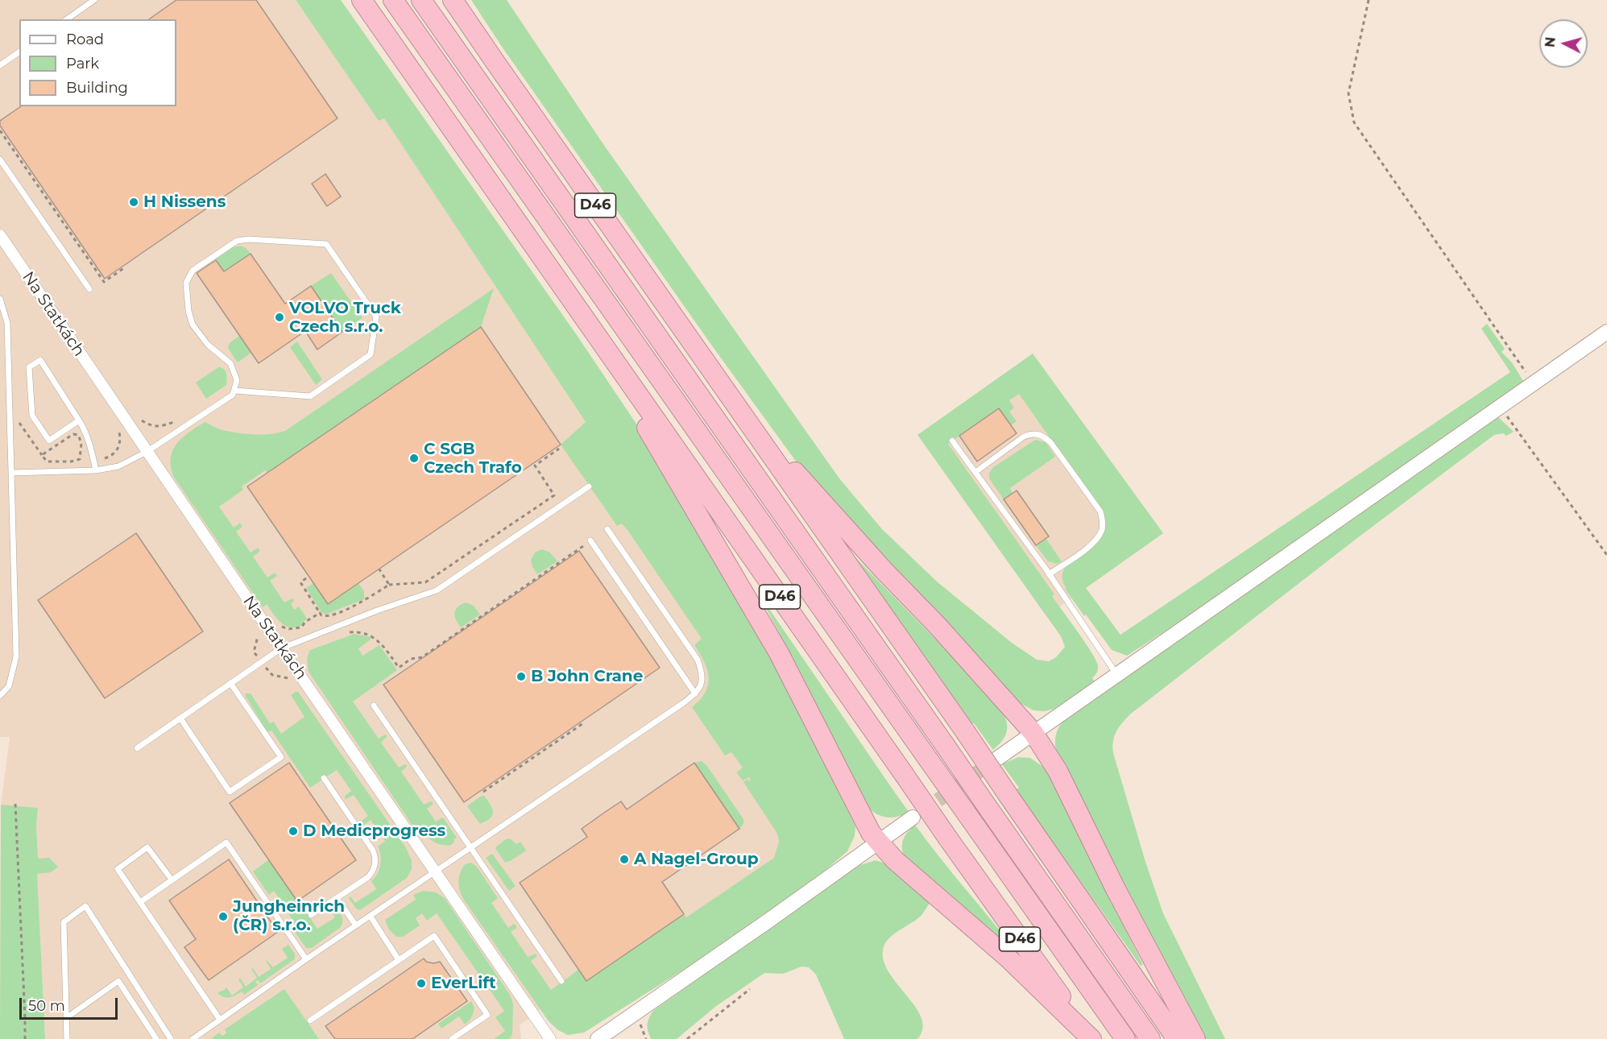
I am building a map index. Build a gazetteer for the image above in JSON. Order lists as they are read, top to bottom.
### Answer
{
  "streets": {
    "highway": ["D46"],
    "street": ["Na Statkách"]
  },
  "places": [
    "H Nissens",
    "VOLVO Truck Czech s.r.o.",
    "C SGB Czech Trafo",
    "B John Crane",
    "D Medicprogress",
    "A Nagel-Group",
    "Jungheinrich (ČR) s.r.o.",
    "EverLift"
  ],
  "legend": ["Road", "Park", "Building"],
  "scale_bar": "50 m",
  "north": "left"
}
